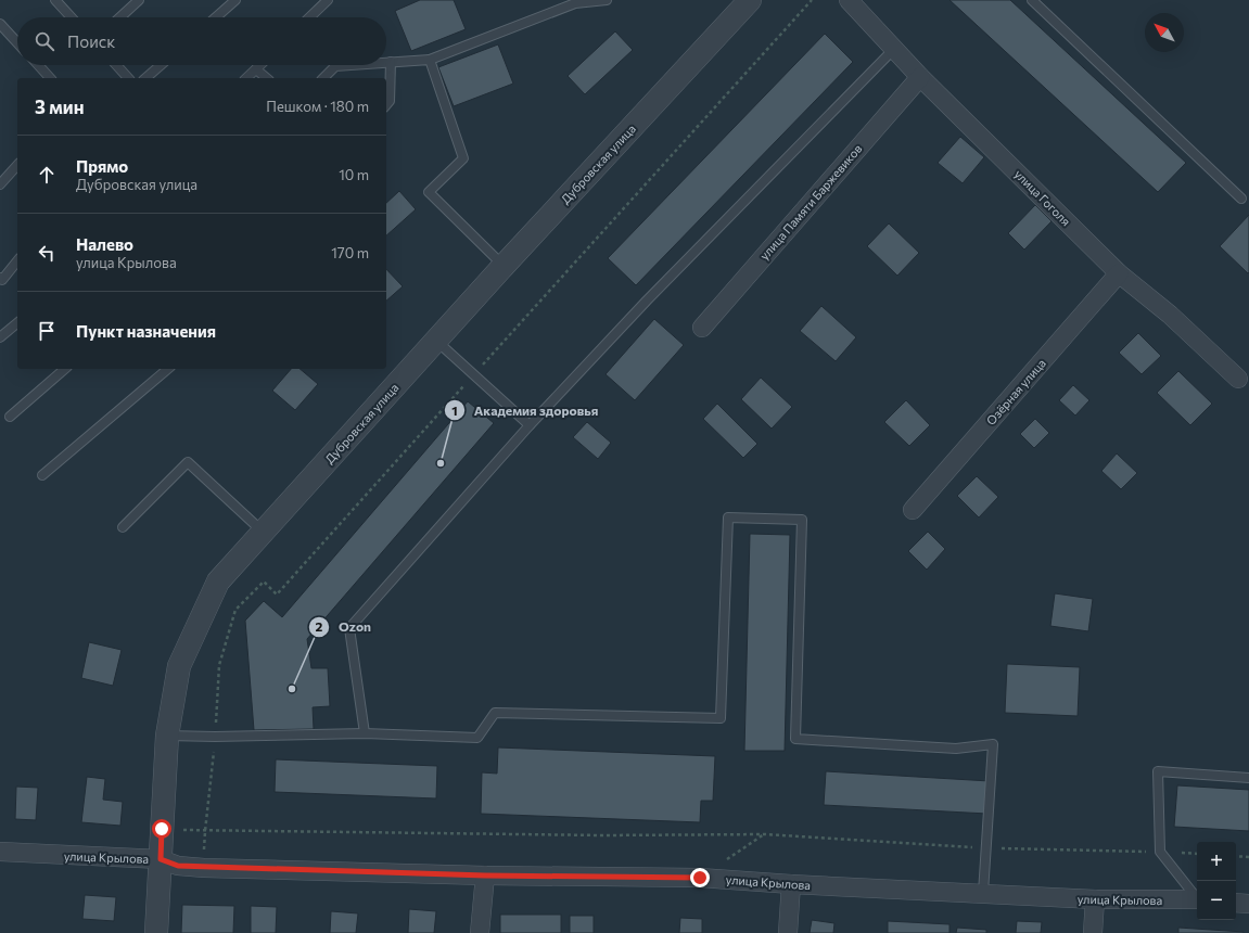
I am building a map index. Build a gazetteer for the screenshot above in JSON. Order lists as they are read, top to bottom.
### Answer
{
  "streets": {
    "street": [
      "Дубровская улица",
      "улица Гоголя",
      "улица Памяти Баржевиков",
      "Озёрная улица",
      "улица Крылова"
    ]
  },
  "crossings": [
    ["Дубровская улица", "улица Крылова"],
    ["улица Гоголя", "улица Памяти Баржевиков"],
    ["улица Гоголя", "Озёрная улица"]
  ],
  "places": ["Академия здоровья", "Ozon"],
  "north": "top left",
  "page": {
    "search": "Поиск",
    "heading": ["3 мин", "Пешком · 180 m"],
    "list": [
      ["Прямо", "Дубровская улица", "10 m"],
      ["Налево", "улица Крылова", "170 m"],
      "Пункт назначения"
    ],
    "map_buttons": ["+", "−"]
  }
}
